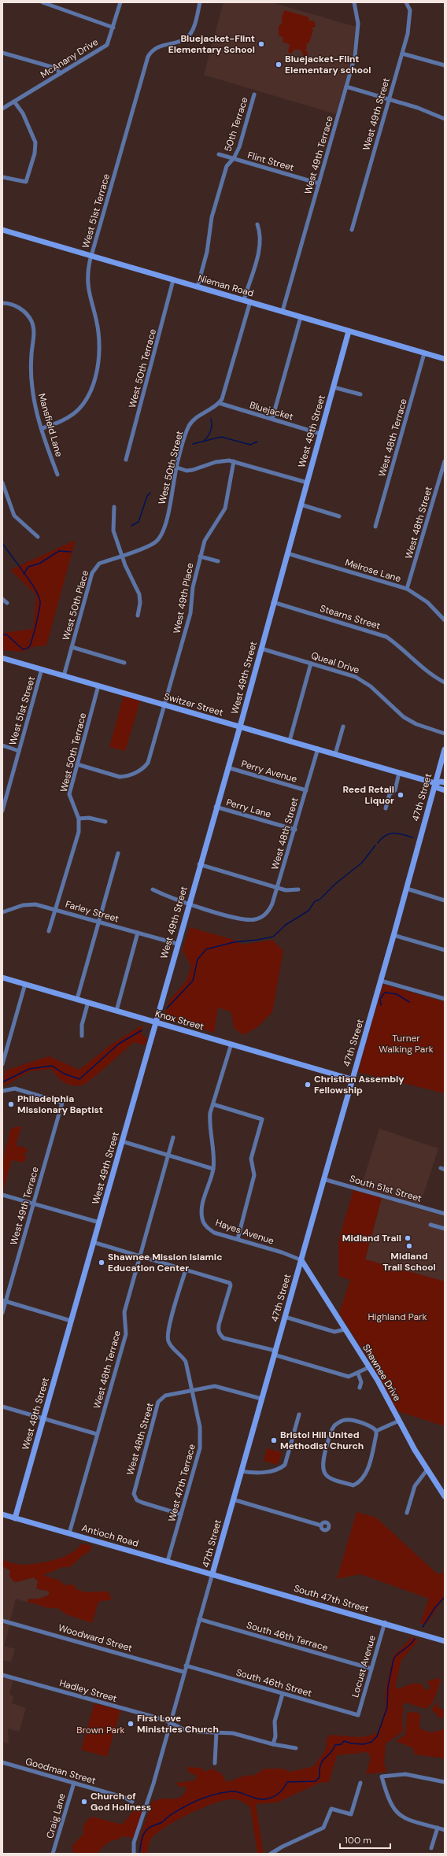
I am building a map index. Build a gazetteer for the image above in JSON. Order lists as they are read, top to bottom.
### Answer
{
  "streets": {
    "street": [
      "McAnany Drive",
      "West 49th Street",
      "50th Terrace",
      "West 49th Terrace",
      "Flint Street",
      "West 51st Terrace",
      "Nieman Road",
      "West 50th Terrace",
      "Bluejacket",
      "Mansfield Lane",
      "West 48th Terrace",
      "West 50th Street",
      "West 48th Street",
      "Melrose Lane",
      "West 49th Place",
      "West 50th Place",
      "Stearns Street",
      "Queal Drive",
      "Switzer Street",
      "West 51st Street",
      "Perry Avenue",
      "47th Street",
      "Perry Lane",
      "Farley Street",
      "Knox Street",
      "South 51st Street",
      "Hayes Avenue",
      "Shawnee Drive",
      "West 47th Terrace",
      "Antioch Road",
      "South 47th Street",
      "South 46th Terrace",
      "Woodward Street",
      "Locust Avenue",
      "South 46th Street",
      "Hadley Street",
      "Goodman Street",
      "Craig Lane"
    ]
  },
  "crossings": [
    ["West 49th Street", "Nieman Road"],
    ["West 49th Street", "Bluejacket"],
    ["West 49th Street", "West 48th Street"],
    ["West 49th Street", "Melrose Lane"],
    ["West 49th Street", "Stearns Street"],
    ["West 49th Street", "Queal Drive"],
    ["West 49th Street", "Switzer Street"],
    ["West 49th Street", "Perry Avenue"],
    ["West 49th Street", "Perry Lane"],
    ["West 49th Street", "Farley Street"],
    ["West 49th Street", "Knox Street"],
    ["West 49th Street", "Antioch Road"],
    ["50th Terrace", "Flint Street"],
    ["West 49th Terrace", "Flint Street"],
    ["West 49th Terrace", "Nieman Road"],
    ["West 51st Terrace", "Nieman Road"],
    ["West 51st Terrace", "Mansfield Lane"],
    ["Nieman Road", "West 50th Terrace"],
    ["Nieman Road", "West 48th Terrace"],
    ["West 50th Terrace", "West 49th Place"],
    ["West 50th Terrace", "Switzer Street"],
    ["West 50th Terrace", "Farley Street"],
    ["Bluejacket", "West 50th Street"],
    ["West 48th Terrace", "Antioch Road"],
    ["West 50th Street", "West 50th Place"],
    ["West 48th Street", "Melrose Lane"],
    ["West 48th Street", "Switzer Street"],
    ["West 48th Street", "Perry Avenue"],
    ["West 48th Street", "47th Street"],
    ["West 48th Street", "Perry Lane"],
    ["West 48th Street", "West 47th Terrace"],
    ["West 49th Place", "Switzer Street"],
    ["West 50th Place", "Switzer Street"],
    ["Switzer Street", "West 51st Street"],
    ["Switzer Street", "47th Street"],
    ["47th Street", "Knox Street"],
    ["47th Street", "South 51st Street"],
    ["47th Street", "Hayes Avenue"],
    ["47th Street", "Shawnee Drive"],
    ["47th Street", "Antioch Road"],
    ["47th Street", "South 47th Street"],
    ["47th Street", "South 46th Terrace"],
    ["47th Street", "Woodward Street"],
    ["47th Street", "South 46th Street"],
    ["47th Street", "Hadley Street"],
    ["Hayes Avenue", "Shawnee Drive"],
    ["West 47th Terrace", "Antioch Road"],
    ["Antioch Road", "South 47th Street"],
    ["South 47th Street", "Locust Avenue"],
    ["South 46th Terrace", "Locust Avenue"],
    ["Locust Avenue", "South 46th Street"],
    ["Goodman Street", "Craig Lane"]
  ],
  "parks": ["Turner Walking Park", "Highland Park", "Brown Park"],
  "places": [
    "Bluejacket-Flint Elementary School",
    "Bluejacket-Flint Elementary school",
    "Reed Retail Liquor",
    "Christian Assembly Fellowship",
    "Philadelphia Missionary Baptist",
    "Midland Trail",
    "Midland Trail School",
    "Shawnee Mission Islamic Education Center",
    "Bristol Hill United Methodist Church",
    "First Love Ministries Church",
    "Church of God Holiness"
  ],
  "scale_bar": "100 m"
}
